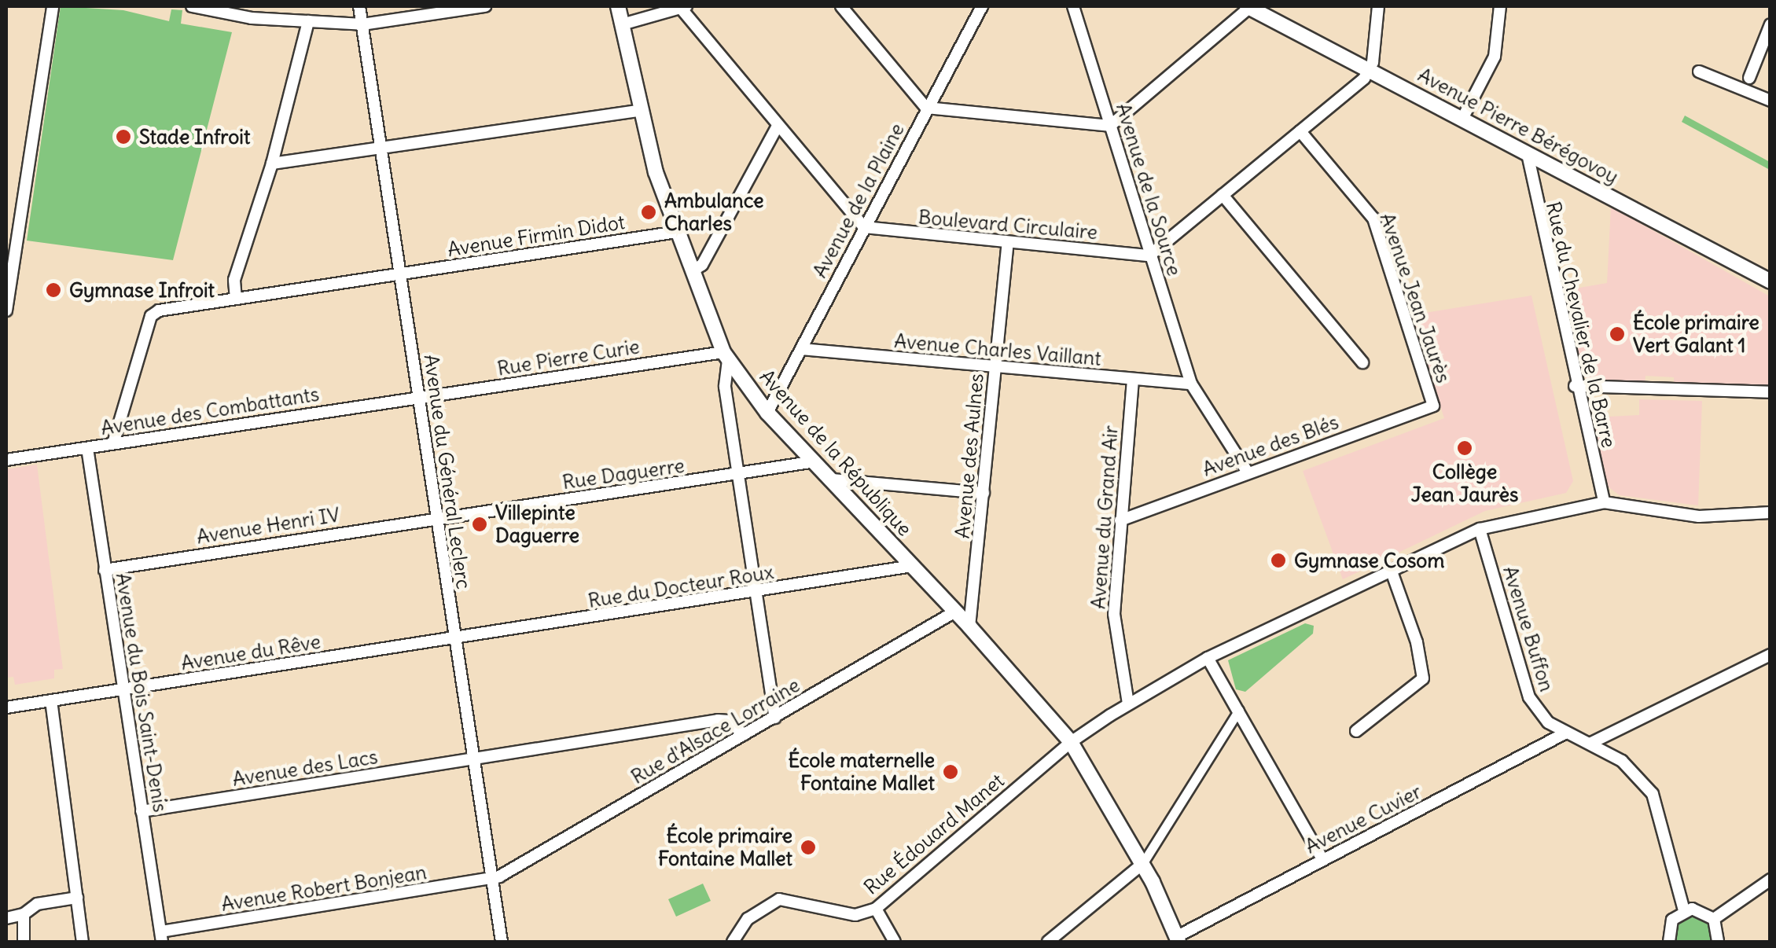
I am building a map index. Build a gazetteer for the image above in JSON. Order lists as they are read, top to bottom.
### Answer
{
  "streets": {
    "street": [
      "Avenue Pierre Bérégovoy",
      "Avenue de la Source",
      "Avenue de la Plaine",
      "Boulevard Circulaire",
      "Avenue Firmin Didot",
      "Avenue Jean Jaurès",
      "Rue du Chevalier de la Barre",
      "Avenue Charles Vaillant",
      "Rue Pierre Curie",
      "Avenue des Combattants",
      "Avenue des Blés",
      "Avenue de la République",
      "Avenue des Aulnes",
      "Avenue du Général Leclerc",
      "Rue Daguerre",
      "Avenue du Grand Air",
      "Avenue Henri IV",
      "Rue du Docteur Roux",
      "Avenue Buffon",
      "Avenue du Rêve",
      "Avenue du Bois Saint-Denis",
      "Rue d'Alsace Lorraine",
      "Avenue des Lacs",
      "Avenue Cuvier",
      "Rue Édouard Manet",
      "Avenue Robert Bonjean"
    ]
  },
  "crossings": [
    ["Avenue Pierre Bérégovoy", "Rue du Chevalier de la Barre"],
    ["Avenue de la Source", "Boulevard Circulaire"],
    ["Avenue de la Source", "Avenue Charles Vaillant"],
    ["Avenue de la Source", "Avenue des Blés"],
    ["Avenue de la Plaine", "Boulevard Circulaire"],
    ["Avenue de la Plaine", "Avenue Charles Vaillant"],
    ["Avenue de la Plaine", "Avenue de la République"],
    ["Boulevard Circulaire", "Avenue des Aulnes"],
    ["Avenue Firmin Didot", "Avenue des Combattants"],
    ["Avenue Firmin Didot", "Avenue de la République"],
    ["Avenue Firmin Didot", "Avenue du Général Leclerc"],
    ["Avenue Jean Jaurès", "Avenue des Blés"],
    ["Rue du Chevalier de la Barre", "Rue Édouard Manet"],
    ["Avenue Charles Vaillant", "Avenue des Aulnes"],
    ["Avenue Charles Vaillant", "Avenue du Grand Air"],
    ["Rue Pierre Curie", "Avenue des Combattants"],
    ["Rue Pierre Curie", "Avenue de la République"],
    ["Rue Pierre Curie", "Avenue du Général Leclerc"],
    ["Avenue des Combattants", "Avenue du Général Leclerc"],
    ["Avenue des Combattants", "Avenue du Bois Saint-Denis"],
    ["Avenue des Blés", "Avenue du Grand Air"],
    ["Avenue de la République", "Avenue des Aulnes"],
    ["Avenue de la République", "Rue Daguerre"],
    ["Avenue de la République", "Rue du Docteur Roux"],
    ["Avenue de la République", "Rue d'Alsace Lorraine"],
    ["Avenue de la République", "Avenue Cuvier"],
    ["Avenue de la République", "Rue Édouard Manet"],
    ["Avenue du Général Leclerc", "Rue Daguerre"],
    ["Avenue du Général Leclerc", "Avenue Henri IV"],
    ["Avenue du Général Leclerc", "Rue du Docteur Roux"],
    ["Avenue du Général Leclerc", "Avenue du Rêve"],
    ["Avenue du Général Leclerc", "Rue d'Alsace Lorraine"],
    ["Avenue du Général Leclerc", "Avenue des Lacs"],
    ["Avenue du Général Leclerc", "Avenue Robert Bonjean"],
    ["Rue Daguerre", "Avenue Henri IV"],
    ["Avenue du Grand Air", "Rue Édouard Manet"],
    ["Avenue Henri IV", "Avenue du Bois Saint-Denis"],
    ["Rue du Docteur Roux", "Avenue du Rêve"],
    ["Avenue Buffon", "Avenue Cuvier"],
    ["Avenue Buffon", "Rue Édouard Manet"],
    ["Avenue du Rêve", "Avenue du Bois Saint-Denis"],
    ["Avenue du Bois Saint-Denis", "Avenue des Lacs"],
    ["Avenue du Bois Saint-Denis", "Avenue Robert Bonjean"],
    ["Rue d'Alsace Lorraine", "Avenue des Lacs"],
    ["Rue d'Alsace Lorraine", "Avenue Robert Bonjean"]
  ],
  "places": [
    "Stade Infroit",
    "Ambulance Charles",
    "Gymnase Infroit",
    "École primaire Vert Galant 1",
    "Collège Jean Jaurès",
    "Villepinte Daguerre",
    "Gymnase Cosom",
    "École maternelle Fontaine Mallet",
    "École primaire Fontaine Mallet"
  ]
}
